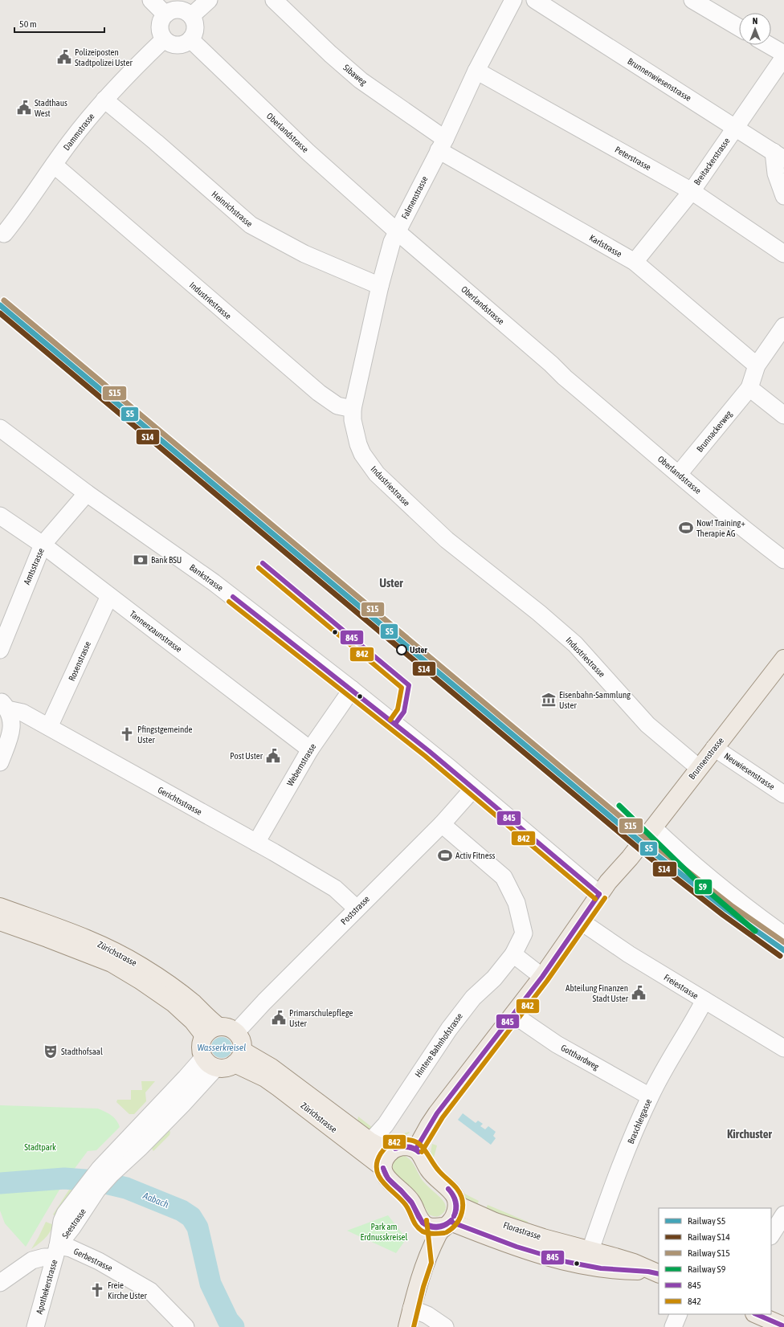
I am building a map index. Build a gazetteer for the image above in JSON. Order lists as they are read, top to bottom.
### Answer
{
  "streets": {
    "main road": ["Brunnenstrasse", "Zürichstrasse", "Florastrasse"],
    "street": [
      "Sibaweg",
      "Brunnenwiesenstrasse",
      "Dammstrasse",
      "Oberlandstrasse",
      "Peterstrasse",
      "Breitackerstrasse",
      "Falmenstrasse",
      "Heinrichstrasse",
      "Karlstrasse",
      "Industriestrasse",
      "Brunnackerweg",
      "Amtsstrasse",
      "Bankstrasse",
      "Tannenzaunstrasse",
      "Rosenstrasse",
      "Webernstrasse",
      "Neuwiesenstrasse",
      "Gerichtsstrasse",
      "Poststrasse",
      "Freiestrasse",
      "Hintere Bahnhofstrasse",
      "Gotthardweg",
      "Braschlergasse",
      "Seestrasse",
      "Gerbestrasse",
      "Apothekerstrasse"
    ]
  },
  "crossings": [
    ["Sibaweg", "Falmenstrasse"],
    ["Sibaweg", "Karlstrasse"],
    ["Brunnenwiesenstrasse", "Breitackerstrasse"],
    ["Dammstrasse", "Oberlandstrasse"],
    ["Dammstrasse", "Heinrichstrasse"],
    ["Dammstrasse", "Industriestrasse"],
    ["Oberlandstrasse", "Falmenstrasse"],
    ["Oberlandstrasse", "Brunnackerweg"],
    ["Peterstrasse", "Breitackerstrasse"],
    ["Peterstrasse", "Falmenstrasse"],
    ["Breitackerstrasse", "Karlstrasse"],
    ["Falmenstrasse", "Heinrichstrasse"],
    ["Falmenstrasse", "Karlstrasse"],
    ["Falmenstrasse", "Industriestrasse"],
    ["Industriestrasse", "Brunnenstrasse"],
    ["Amtsstrasse", "Bankstrasse"],
    ["Amtsstrasse", "Tannenzaunstrasse"],
    ["Bankstrasse", "Brunnenstrasse"],
    ["Bankstrasse", "Webernstrasse"],
    ["Bankstrasse", "Poststrasse"],
    ["Tannenzaunstrasse", "Rosenstrasse"],
    ["Tannenzaunstrasse", "Webernstrasse"],
    ["Rosenstrasse", "Gerichtsstrasse"],
    ["Brunnenstrasse", "Neuwiesenstrasse"],
    ["Brunnenstrasse", "Freiestrasse"],
    ["Brunnenstrasse", "Gotthardweg"],
    ["Webernstrasse", "Gerichtsstrasse"],
    ["Gerichtsstrasse", "Poststrasse"],
    ["Poststrasse", "Zürichstrasse"],
    ["Poststrasse", "Hintere Bahnhofstrasse"],
    ["Poststrasse", "Seestrasse"],
    ["Zürichstrasse", "Hintere Bahnhofstrasse"],
    ["Zürichstrasse", "Seestrasse"],
    ["Freiestrasse", "Braschlergasse"],
    ["Gotthardweg", "Braschlergasse"],
    ["Braschlergasse", "Florastrasse"],
    ["Seestrasse", "Gerbestrasse"],
    ["Seestrasse", "Apothekerstrasse"],
    ["Gerbestrasse", "Apothekerstrasse"]
  ],
  "districts": ["Uster", "Kirchuster"],
  "water": ["Wasserkreisel", "Aabach"],
  "parks": ["Stadtpark", "Park am Erdnusskreisel"],
  "places": {
    "public building": [
      "Polizeiposten Stadtpolizei Uster",
      "Stadthaus West",
      "Post Uster",
      "Abteilung Finanzen Stadt Uster",
      "Primarschulepflege Uster"
    ],
    "sports": ["Now! Training+ Therapie AG", "Activ Fitness"],
    "bank": ["Bank BSU"],
    "other": ["Uster"],
    "museum": ["Eisenbahn-Sammlung Uster"],
    "church": ["Pfingstgemeinde Uster", "Freie Kirche Uster"],
    "theatre": ["Stadthofsaal"]
  },
  "lines": [
    "rail line S15",
    "rail line S5",
    "rail line S14",
    "transit line 845",
    "transit line 842",
    "rail line S9"
  ],
  "legend": [
    "Railway S5",
    "Railway S14",
    "Railway S15",
    "Railway S9",
    "845",
    "842"
  ],
  "scale_bar": "50 m",
  "north": "top"
}
